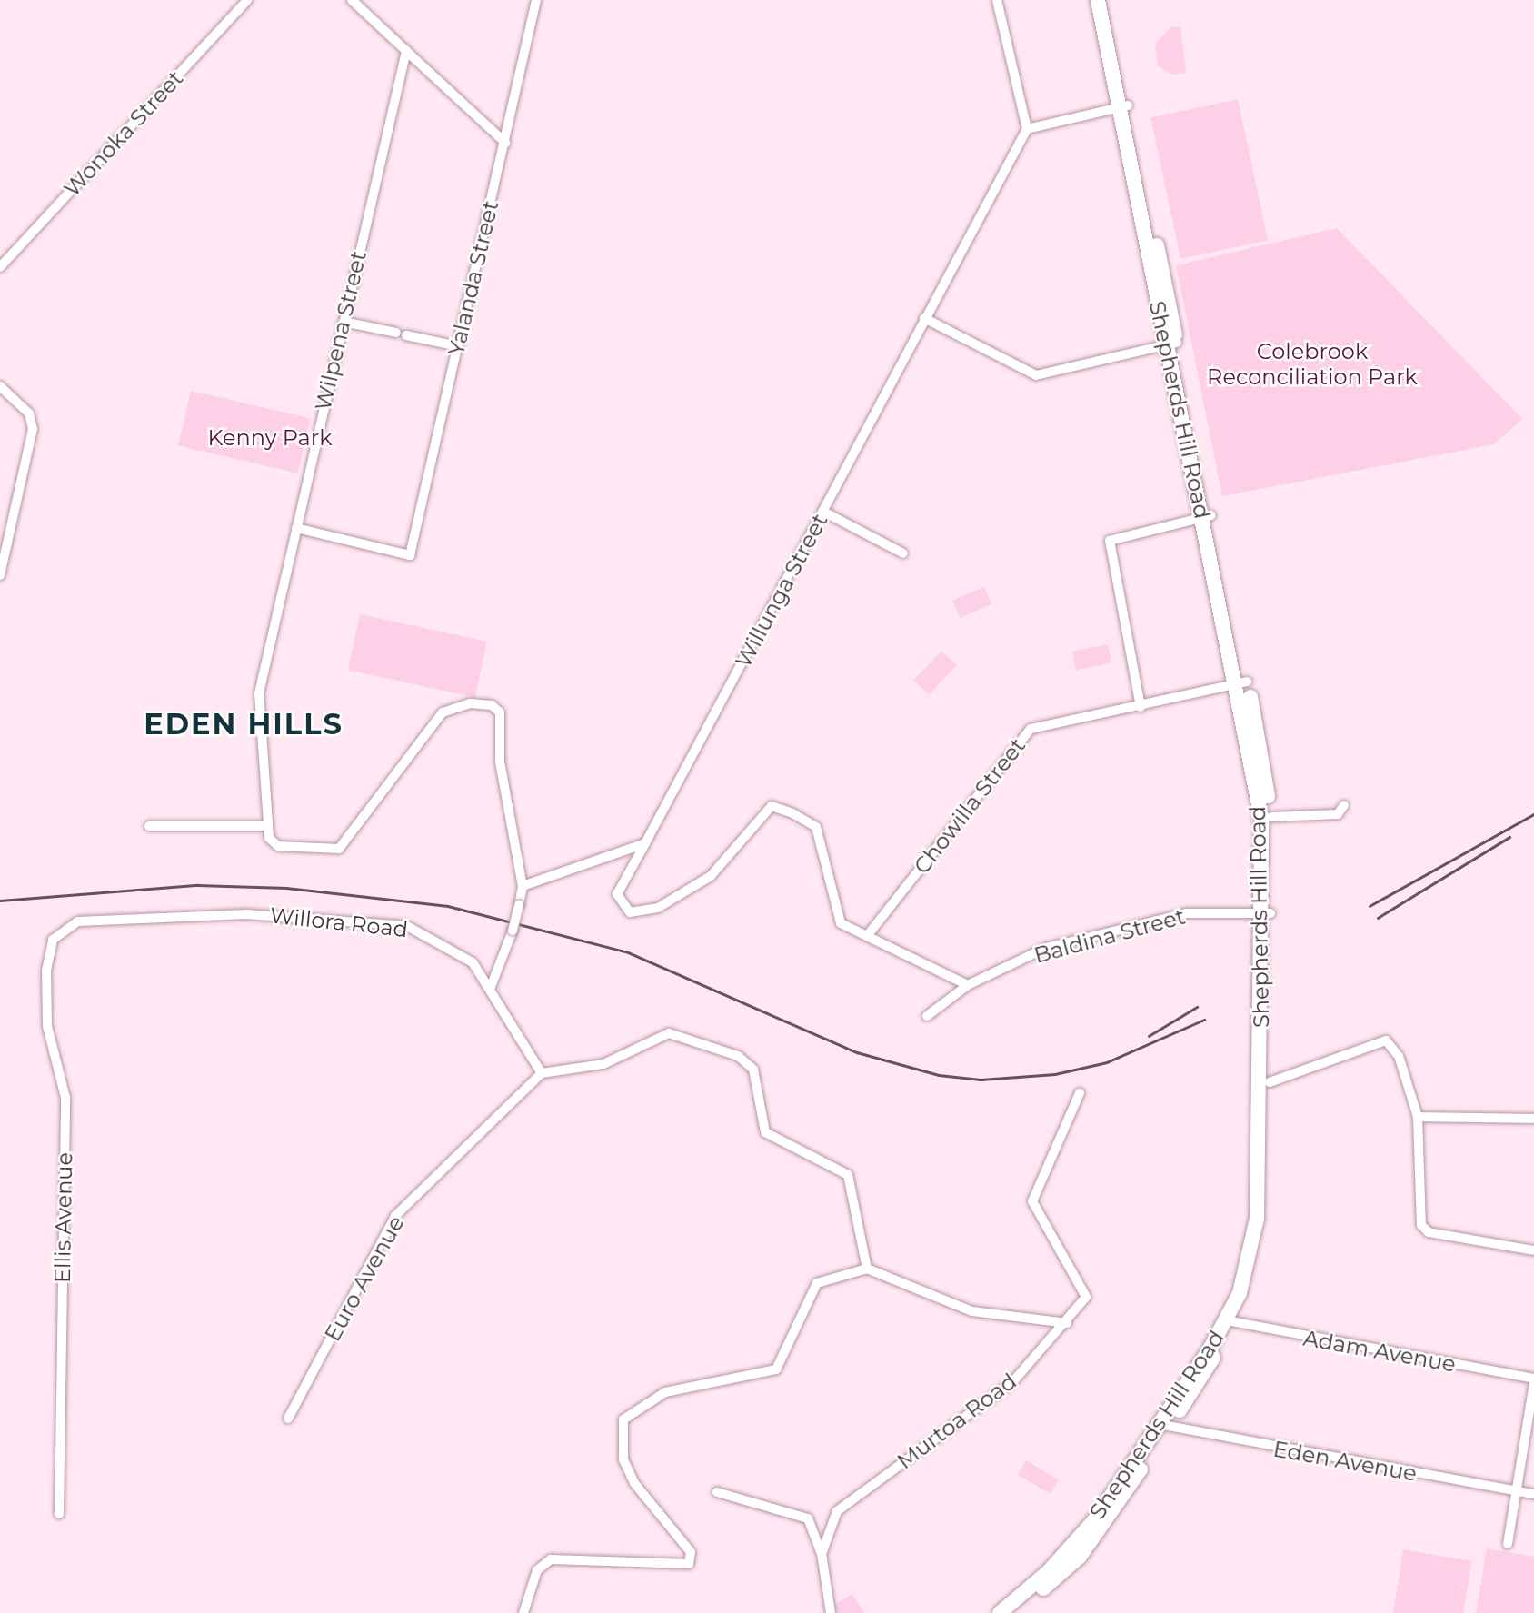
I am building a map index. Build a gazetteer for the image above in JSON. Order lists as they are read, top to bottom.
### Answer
{
  "streets": {
    "main road": ["Shepherds Hill Road"],
    "street": [
      "Wonoka Street",
      "Yalanda Street",
      "Wilpena Street",
      "Willunga Street",
      "Chowilla Street",
      "Willora Road",
      "Baldina Street",
      "Ellis Avenue",
      "Euro Avenue",
      "Adam Avenue",
      "Murtoa Road",
      "Eden Avenue"
    ]
  },
  "crossings": [
    ["Yalanda Street", "Wilpena Street"],
    ["Shepherds Hill Road", "Chowilla Street"],
    ["Shepherds Hill Road", "Baldina Street"],
    ["Shepherds Hill Road", "Adam Avenue"],
    ["Shepherds Hill Road", "Eden Avenue"],
    ["Willunga Street", "Chowilla Street"],
    ["Willora Road", "Ellis Avenue"],
    ["Willora Road", "Euro Avenue"]
  ],
  "districts": ["EDEN HILLS"],
  "parks": ["Colebrook Reconciliation Park", "Kenny Park"]
}
